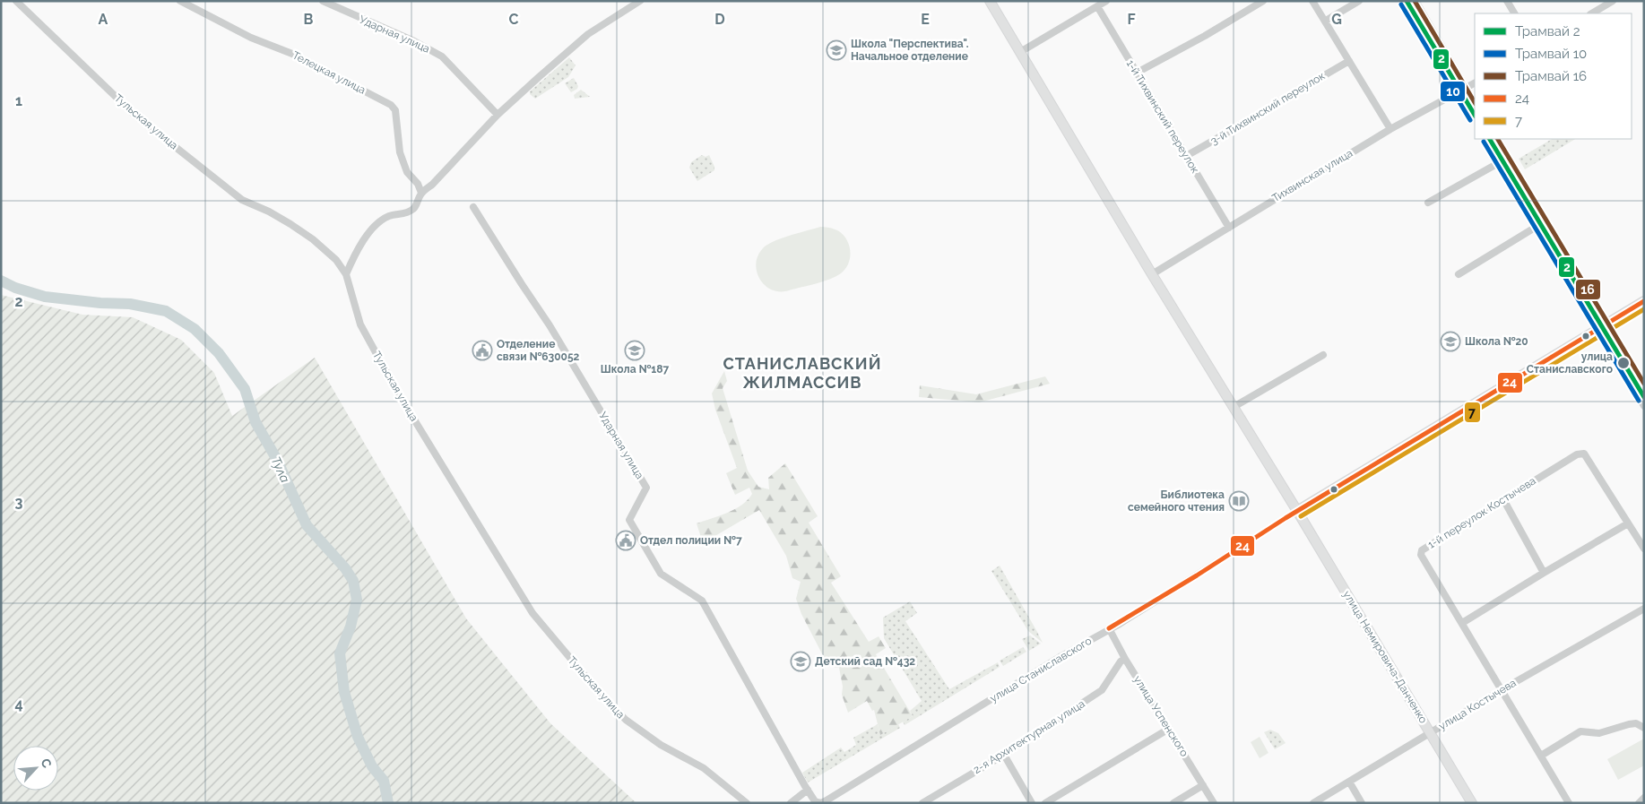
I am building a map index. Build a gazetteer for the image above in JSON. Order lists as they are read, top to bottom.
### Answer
{
  "streets": {
    "main road": ["улица Немировича-Данченко", "улица Станиславского"],
    "street": [
      "Ударная улица",
      "Телецкая улица",
      "3-й Тихвинский переулок",
      "1-й Тихвинский переулок",
      "Тульская улица",
      "Тихвинская улица",
      "1-й переулок Костычева",
      "улица Костычева",
      "улица Успенского",
      "2-я Архитектурная улица"
    ]
  },
  "crossings": [
    ["Ударная улица", "улица Станиславского"],
    ["3-й Тихвинский переулок", "1-й Тихвинский переулок"],
    ["1-й Тихвинский переулок", "Тихвинская улица"],
    ["Тихвинская улица", "улица Немировича-Данченко"],
    ["1-й переулок Костычева", "улица Костычева"],
    ["улица Немировича-Данченко", "улица Станиславского"],
    ["улица Немировича-Данченко", "улица Костычева"],
    ["улица Станиславского", "улица Успенского"],
    ["улица Успенского", "2-я Архитектурная улица"]
  ],
  "districts": ["СТАНИСЛАВСКИЙ ЖИЛМАССИВ"],
  "water": ["Тула"],
  "places": {
    "school or university": [
      "Школа \"Перспектива\". Начальное отделение",
      "Школа №20",
      "Школа №187",
      "Детский сад №432"
    ],
    "public building": ["Отделение связи №630052", "Отдел полиции №7"],
    "other": ["улица Станиславского"],
    "library": ["Библиотека семейного чтения"]
  },
  "lines": [
    "tram line 2",
    "tram line 16",
    "tram line 10",
    "transit line 24",
    "transit line 7"
  ],
  "legend": [
    "Трамвай 2",
    "Трамвай 10",
    "Трамвай 16",
    "24",
    "7"
  ],
  "north": "top right",
  "grid": {
    "columns": [
      "A",
      "B",
      "C",
      "D",
      "E",
      "F",
      "G"
    ],
    "rows": [
      "1",
      "2",
      "3",
      "4"
    ]
  }
}
